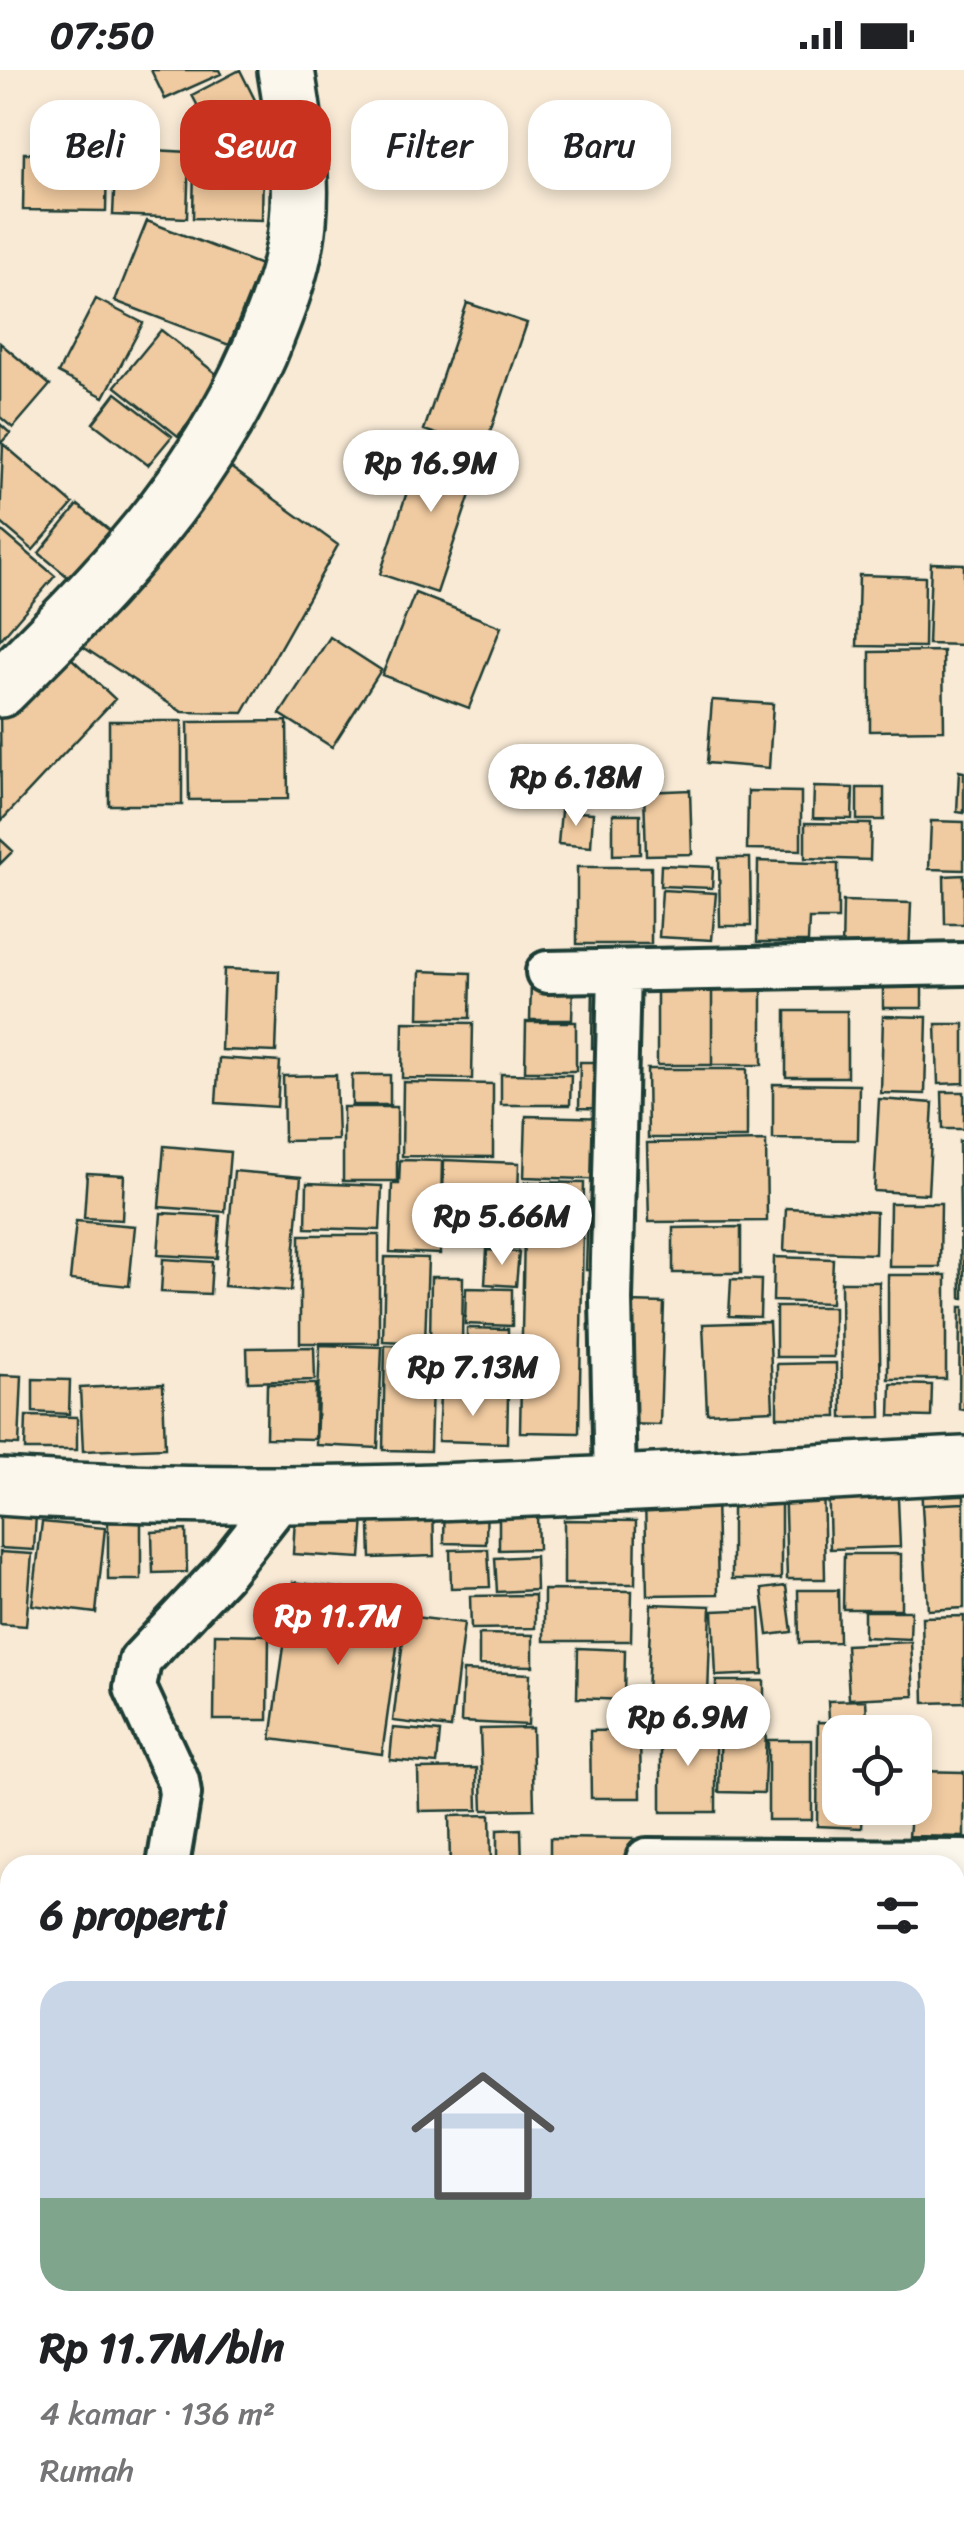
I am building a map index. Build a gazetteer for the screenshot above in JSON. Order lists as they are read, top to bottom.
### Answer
{
  "page": {
    "status": "07:50",
    "chip": [
      "Beli",
      "Sewa",
      "Filter",
      "Baru"
    ],
    "price": [
      "Rp 16.9M",
      "Rp 6.18M",
      "Rp 5.66M",
      "Rp 7.13M",
      "Rp 11.7M",
      "Rp 6.9M"
    ],
    "heading": "6 properti",
    "list": [
      {
        "name": "Rp 11.7M/bln",
        "note": "4 kamar · 136 m² · Rumah"
      }
    ]
  }
}
